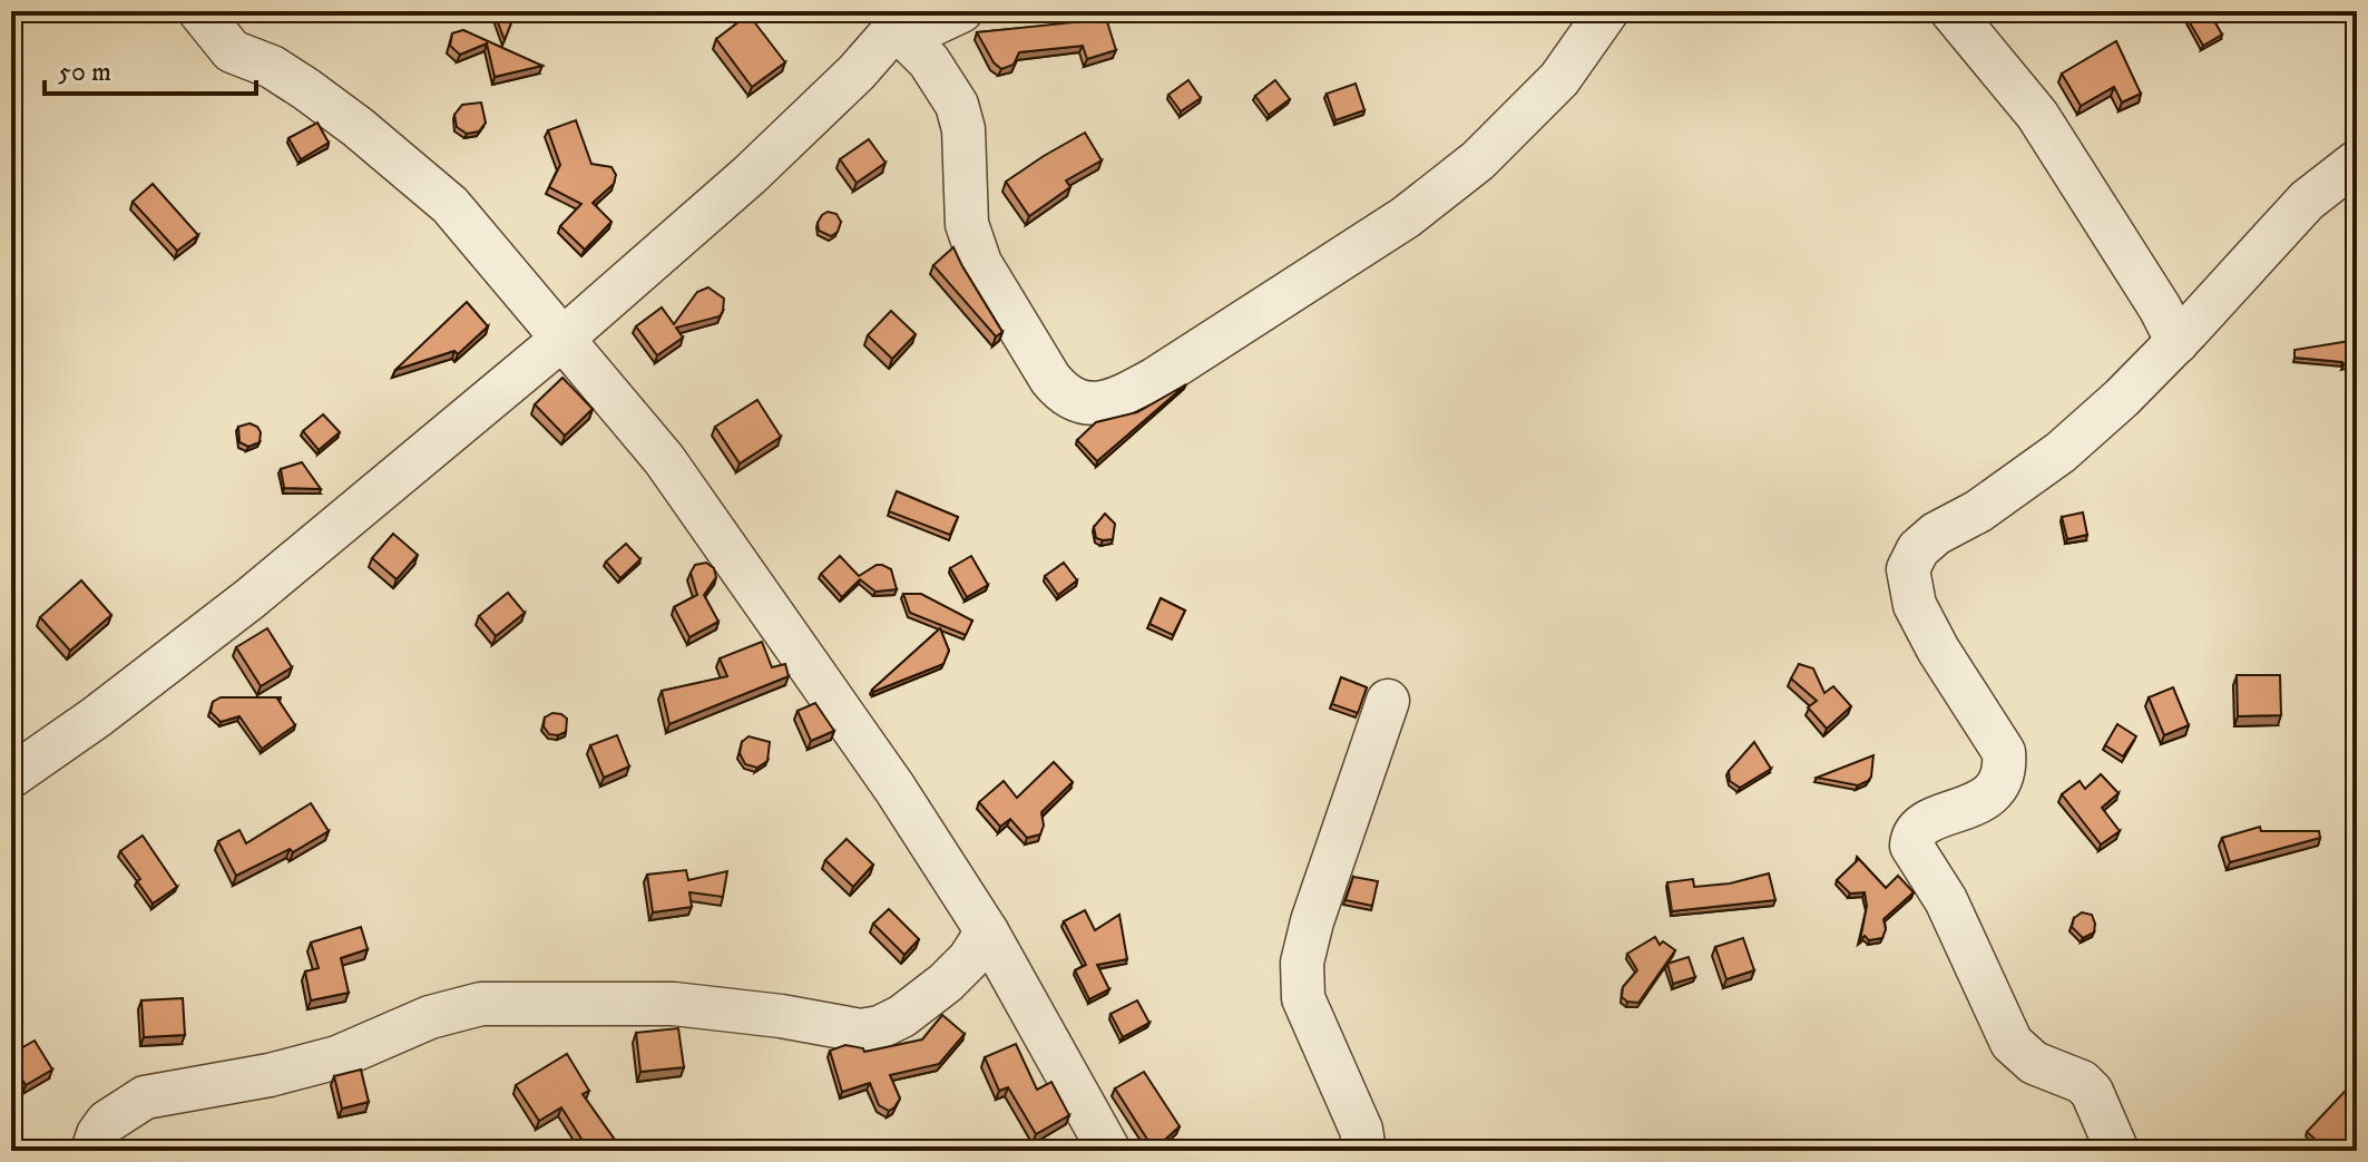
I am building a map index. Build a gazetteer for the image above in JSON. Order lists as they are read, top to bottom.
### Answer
{
  "scale_bar": "50 m"
}
